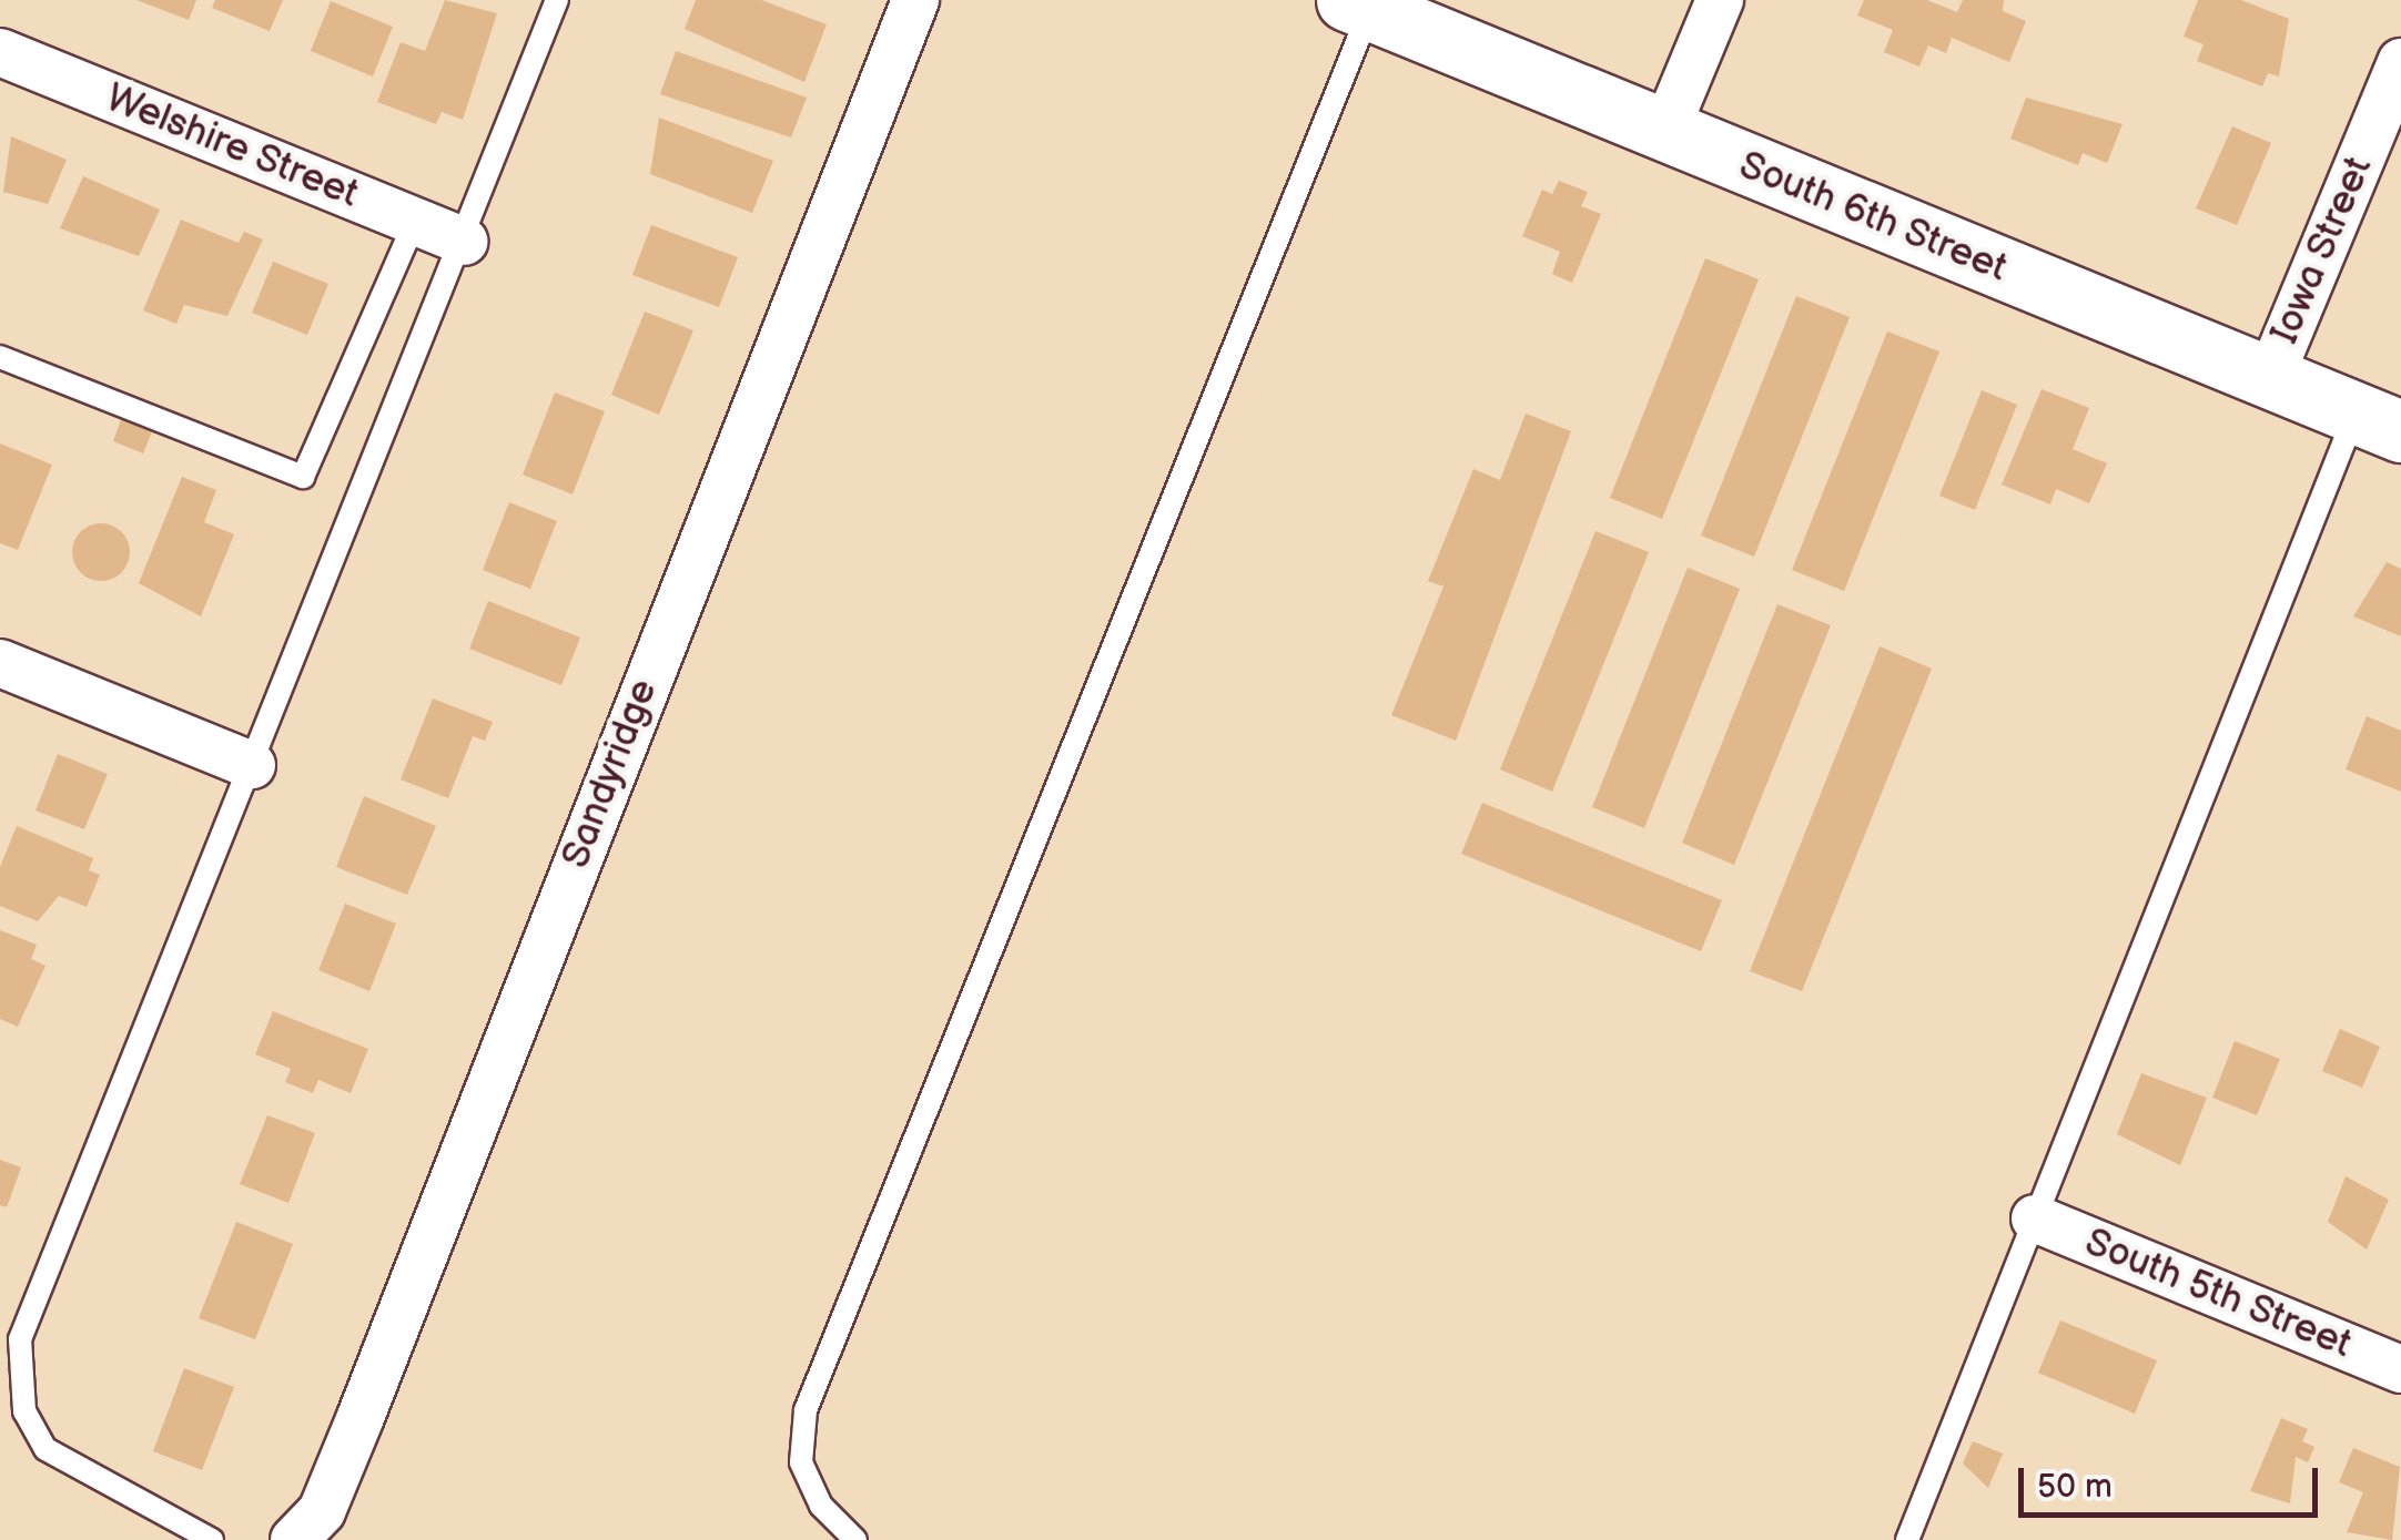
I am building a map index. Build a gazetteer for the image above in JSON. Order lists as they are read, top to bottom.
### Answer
{
  "streets": {
    "street": [
      "Welshire Street",
      "South 6th Street",
      "Iowa Street",
      "Sandyridge",
      "South 5th Street"
    ]
  },
  "crossings": [
    ["South 6th Street", "Iowa Street"]
  ],
  "scale_bar": "50 m"
}
